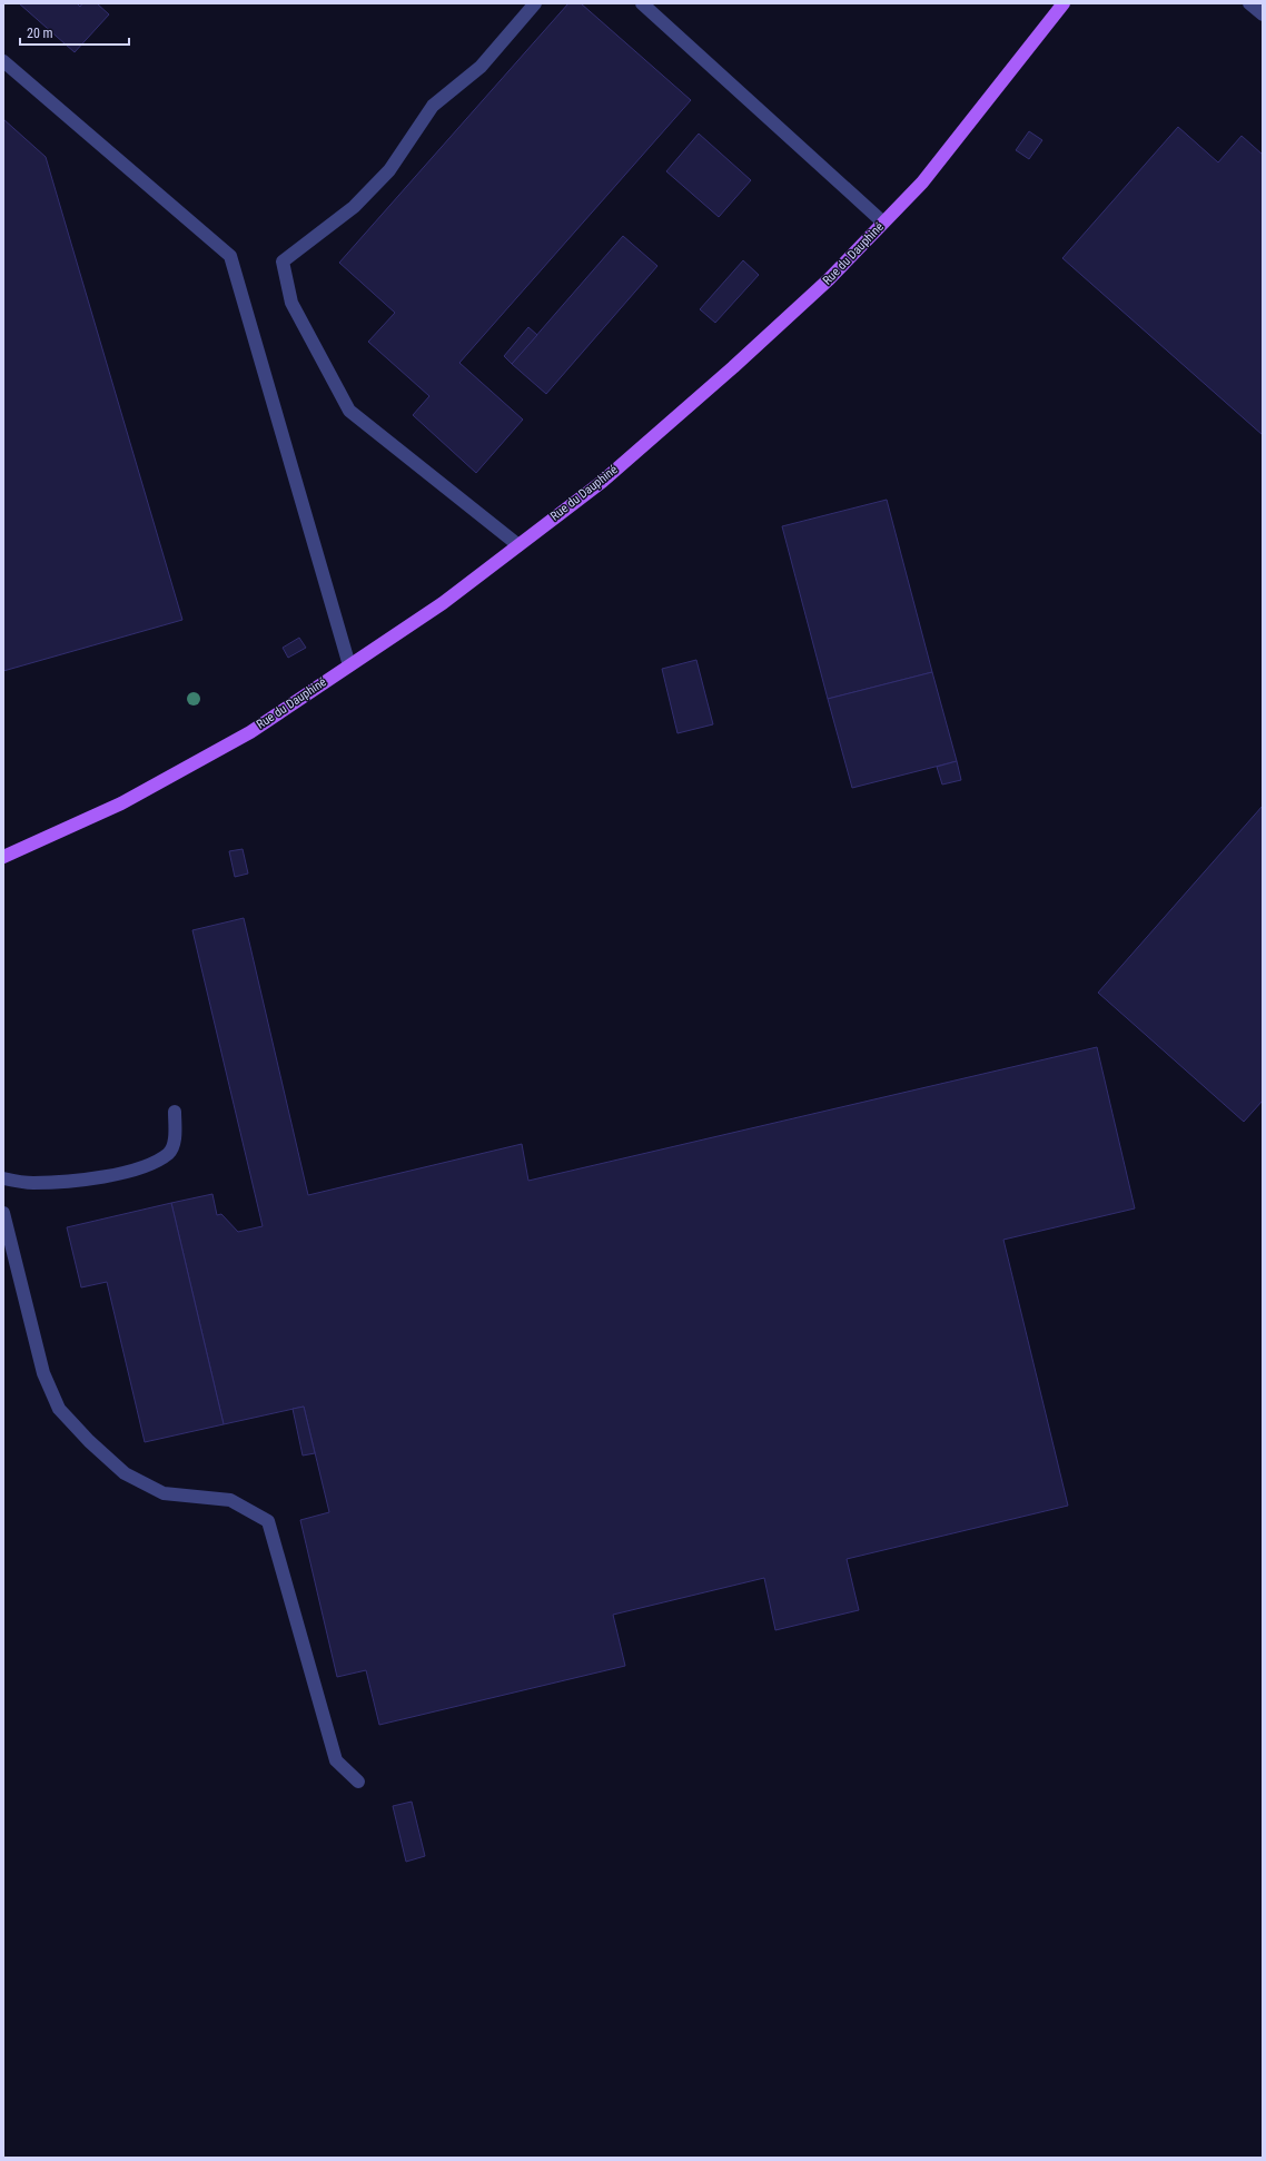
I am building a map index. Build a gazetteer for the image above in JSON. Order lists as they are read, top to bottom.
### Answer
{
  "streets": {
    "main road": ["Rue du Dauphiné"]
  },
  "scale_bar": "20 m"
}
